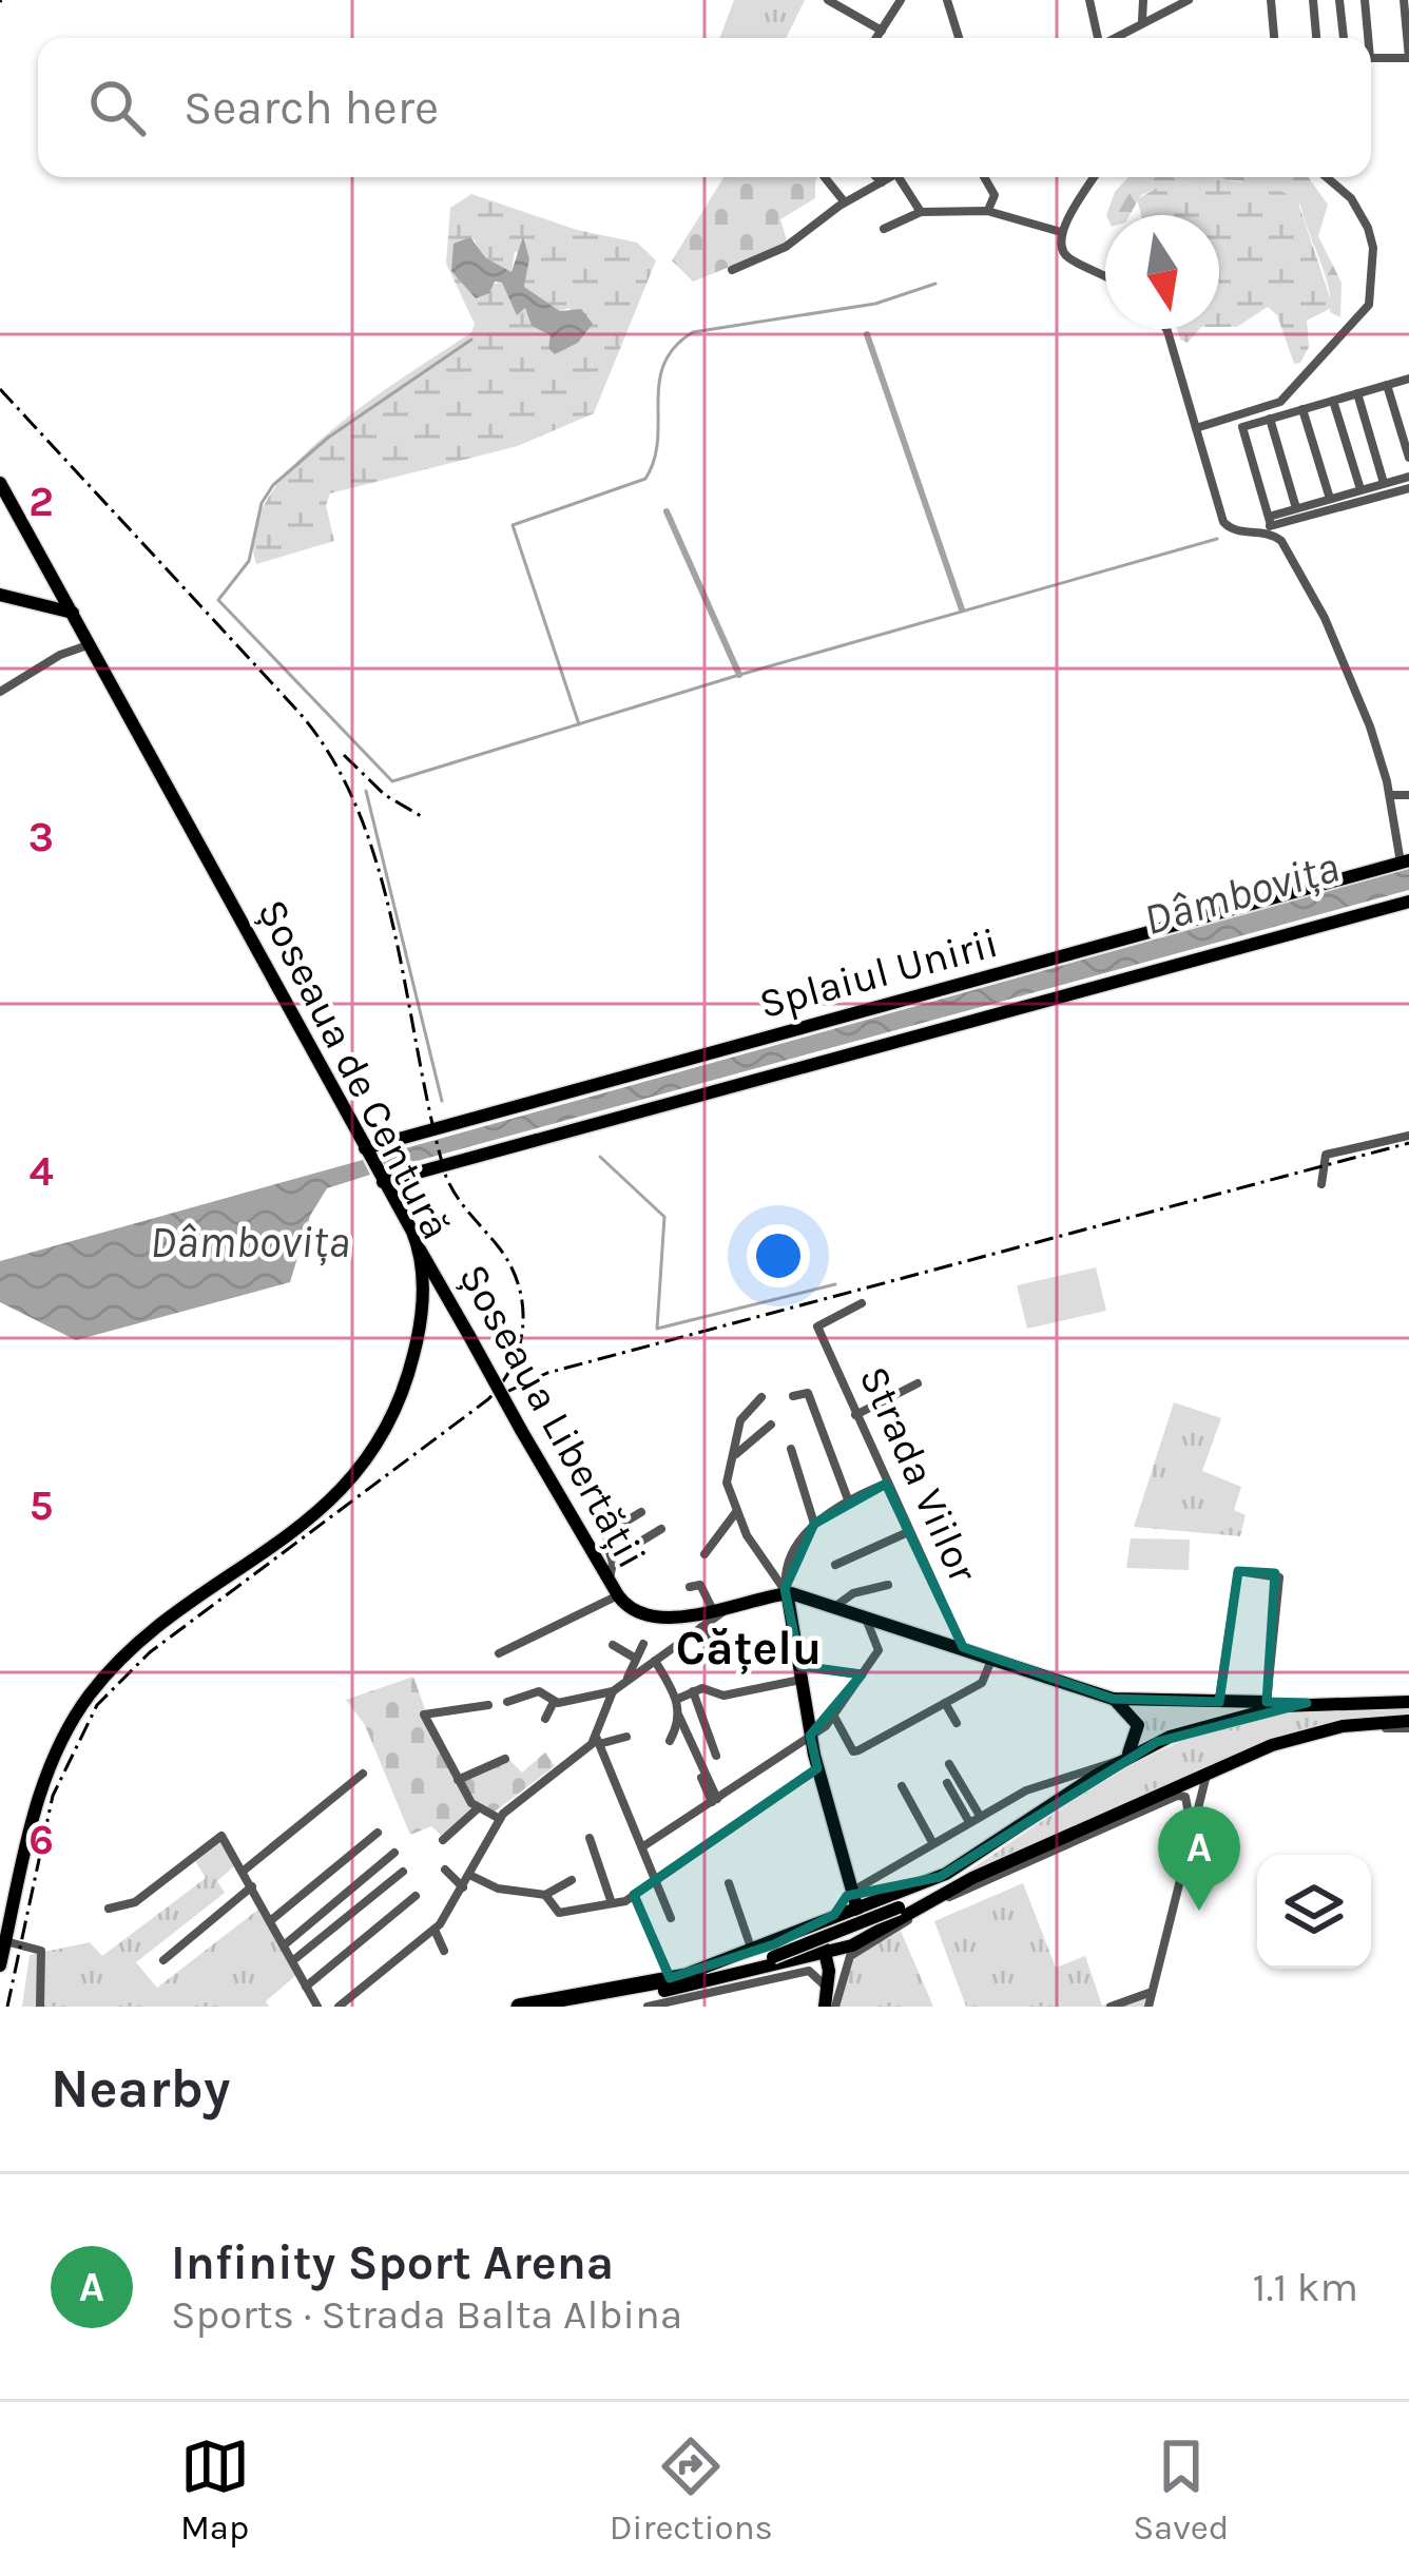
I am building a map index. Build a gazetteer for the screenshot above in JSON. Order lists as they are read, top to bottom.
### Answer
{
  "streets": {
    "main road": ["Splaiul Unirii", "Șoseaua de Centură", "Șoseaua Libertății"],
    "street": ["Strada Viilor"]
  },
  "crossings": [
    ["Splaiul Unirii", "Șoseaua de Centură"],
    ["Șoseaua de Centură", "Șoseaua Libertății"],
    ["Șoseaua Libertății", "Strada Viilor"]
  ],
  "districts": ["Cățelu"],
  "water": ["Dâmbovița"],
  "north": "bottom",
  "page": {
    "search": "Search here",
    "pins": "A",
    "heading": "Nearby",
    "list": [
      {
        "mark": "A",
        "name": "Infinity Sport Arena",
        "note": "Sports · Strada Balta Albina",
        "value": "1.1 km"
      }
    ],
    "nav": ["Map", "Directions", "Saved"]
  },
  "grid": {
    "rows": [
      "2",
      "3",
      "4",
      "5",
      "6"
    ]
  }
}
